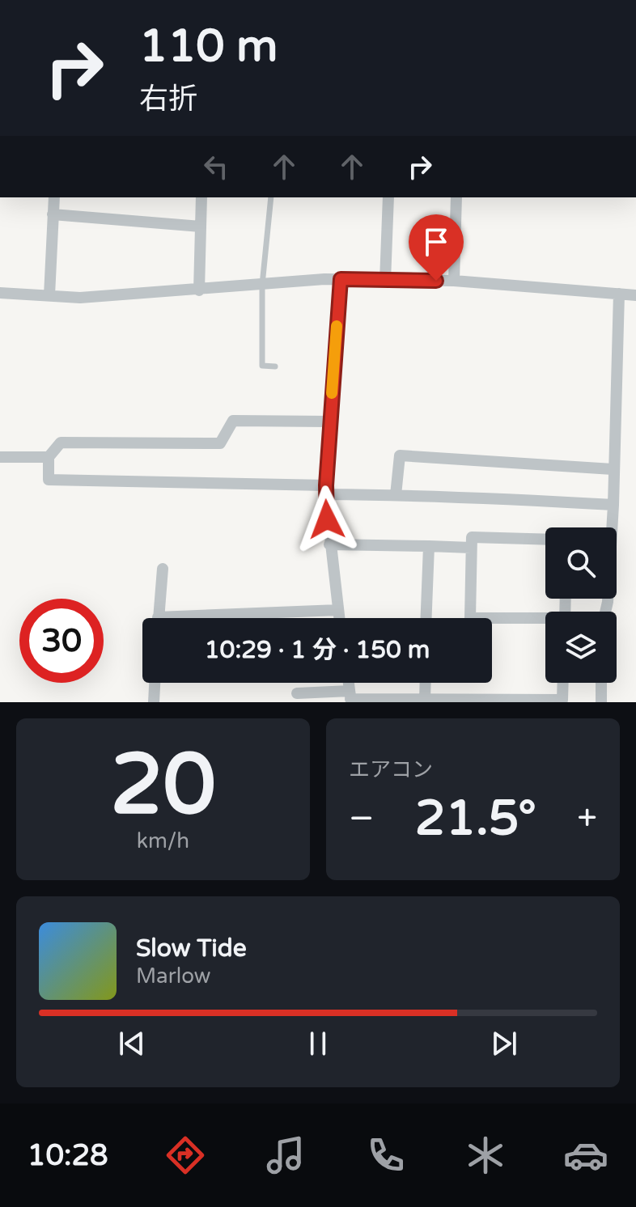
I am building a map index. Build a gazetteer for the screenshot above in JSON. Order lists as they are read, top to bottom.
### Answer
{
  "page": {
    "turn": ["110 m", "右折"],
    "limit": "30",
    "trip": "10:29 · 1 分 · 150 m",
    "tile": [
      ["20", "km/h"],
      "エアコン"
    ],
    "heat": ["−", "21.5°", "+"],
    "song": ["Slow Tide", "Marlow"],
    "tabs": "10:28"
  }
}
